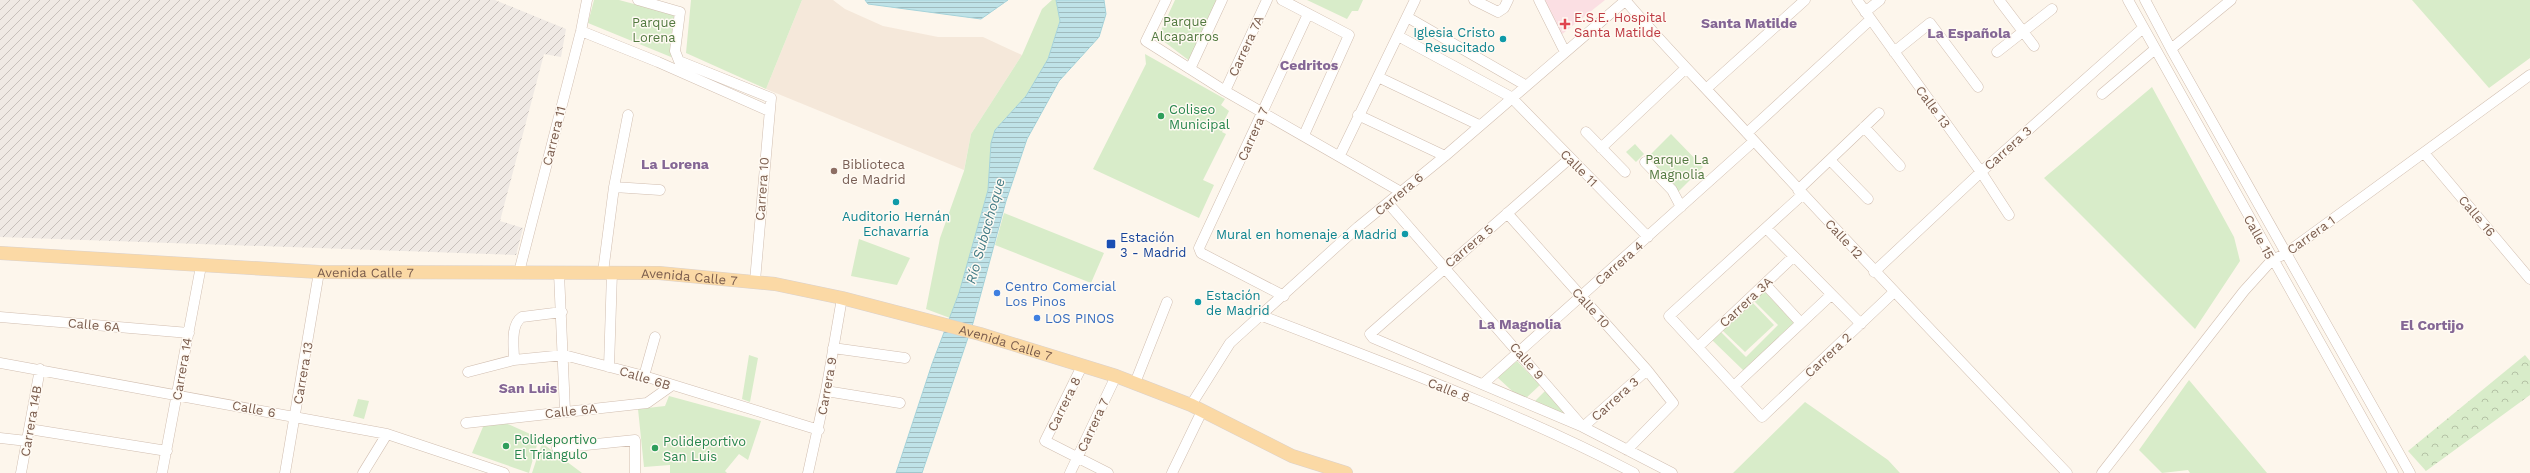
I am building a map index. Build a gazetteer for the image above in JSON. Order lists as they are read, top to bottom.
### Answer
{
  "streets": {
    "main road": ["Avenida Calle 7"],
    "street": [
      "Carrera 7A",
      "Calle 13",
      "Carrera 7",
      "Carrera 11",
      "Carrera 3",
      "Calle 11",
      "Carrera 10",
      "Carrera 6",
      "Calle 16",
      "Carrera 1",
      "Calle 15",
      "Calle 12",
      "Carrera 5",
      "Carrera 4",
      "Carrera 3A",
      "Calle 10",
      "Calle 6A",
      "Carrera 2",
      "Calle 9",
      "Carrera 14",
      "Carrera 13",
      "Calle 6B",
      "Carrera 9",
      "Calle 8",
      "Carrera 8",
      "Calle 6",
      "Carrera 14B"
    ]
  },
  "crossings": [
    ["Calle 13", "Carrera 3"],
    ["Carrera 7", "Carrera 6"],
    ["Carrera 7", "Avenida Calle 7"],
    ["Carrera 7", "Carrera 8"],
    ["Carrera 11", "Avenida Calle 7"],
    ["Carrera 3", "Calle 15"],
    ["Carrera 3", "Calle 12"],
    ["Carrera 3", "Calle 10"],
    ["Carrera 3", "Calle 9"],
    ["Calle 11", "Carrera 6"],
    ["Calle 11", "Carrera 5"],
    ["Calle 11", "Carrera 4"],
    ["Carrera 10", "Avenida Calle 7"],
    ["Carrera 6", "Calle 12"],
    ["Carrera 6", "Avenida Calle 7"],
    ["Carrera 6", "Calle 9"],
    ["Carrera 6", "Calle 8"],
    ["Calle 16", "Carrera 1"],
    ["Carrera 1", "Calle 15"],
    ["Calle 12", "Carrera 4"],
    ["Calle 12", "Carrera 2"],
    ["Carrera 5", "Carrera 4"],
    ["Carrera 5", "Calle 10"],
    ["Carrera 5", "Calle 9"],
    ["Carrera 4", "Calle 10"],
    ["Carrera 4", "Calle 9"],
    ["Avenida Calle 7", "Carrera 14"],
    ["Avenida Calle 7", "Carrera 13"],
    ["Avenida Calle 7", "Carrera 9"],
    ["Avenida Calle 7", "Carrera 8"],
    ["Calle 10", "Calle 9"],
    ["Calle 6A", "Carrera 14"],
    ["Calle 6A", "Calle 6B"],
    ["Carrera 14", "Calle 6"],
    ["Carrera 13", "Calle 6"],
    ["Calle 6B", "Carrera 9"],
    ["Calle 6", "Carrera 14B"]
  ],
  "districts": [
    "Santa Matilde",
    "La Española",
    "Cedritos",
    "La Lorena",
    "La Magnolia",
    "El Cortijo",
    "San Luis"
  ],
  "water": ["Río Subachoque"],
  "parks": ["Parque Alcaparros", "Parque Lorena", "Parque La Magnolia"],
  "places": {
    "health": ["E.S.E. Hospital Santa Matilde"],
    "other": [
      "Iglesia Cristo Resucitado",
      "Coliseo Municipal",
      "Biblioteca de Madrid",
      "Auditorio Hernán Echavarría",
      "Mural en homenaje a Madrid",
      "Centro Comercial Los Pinos",
      "Estación de Madrid",
      "LOS PINOS",
      "Polideportivo El Triangulo",
      "Polideportivo San Luis"
    ],
    "transit": ["Estación 3 - Madrid"]
  }
}
